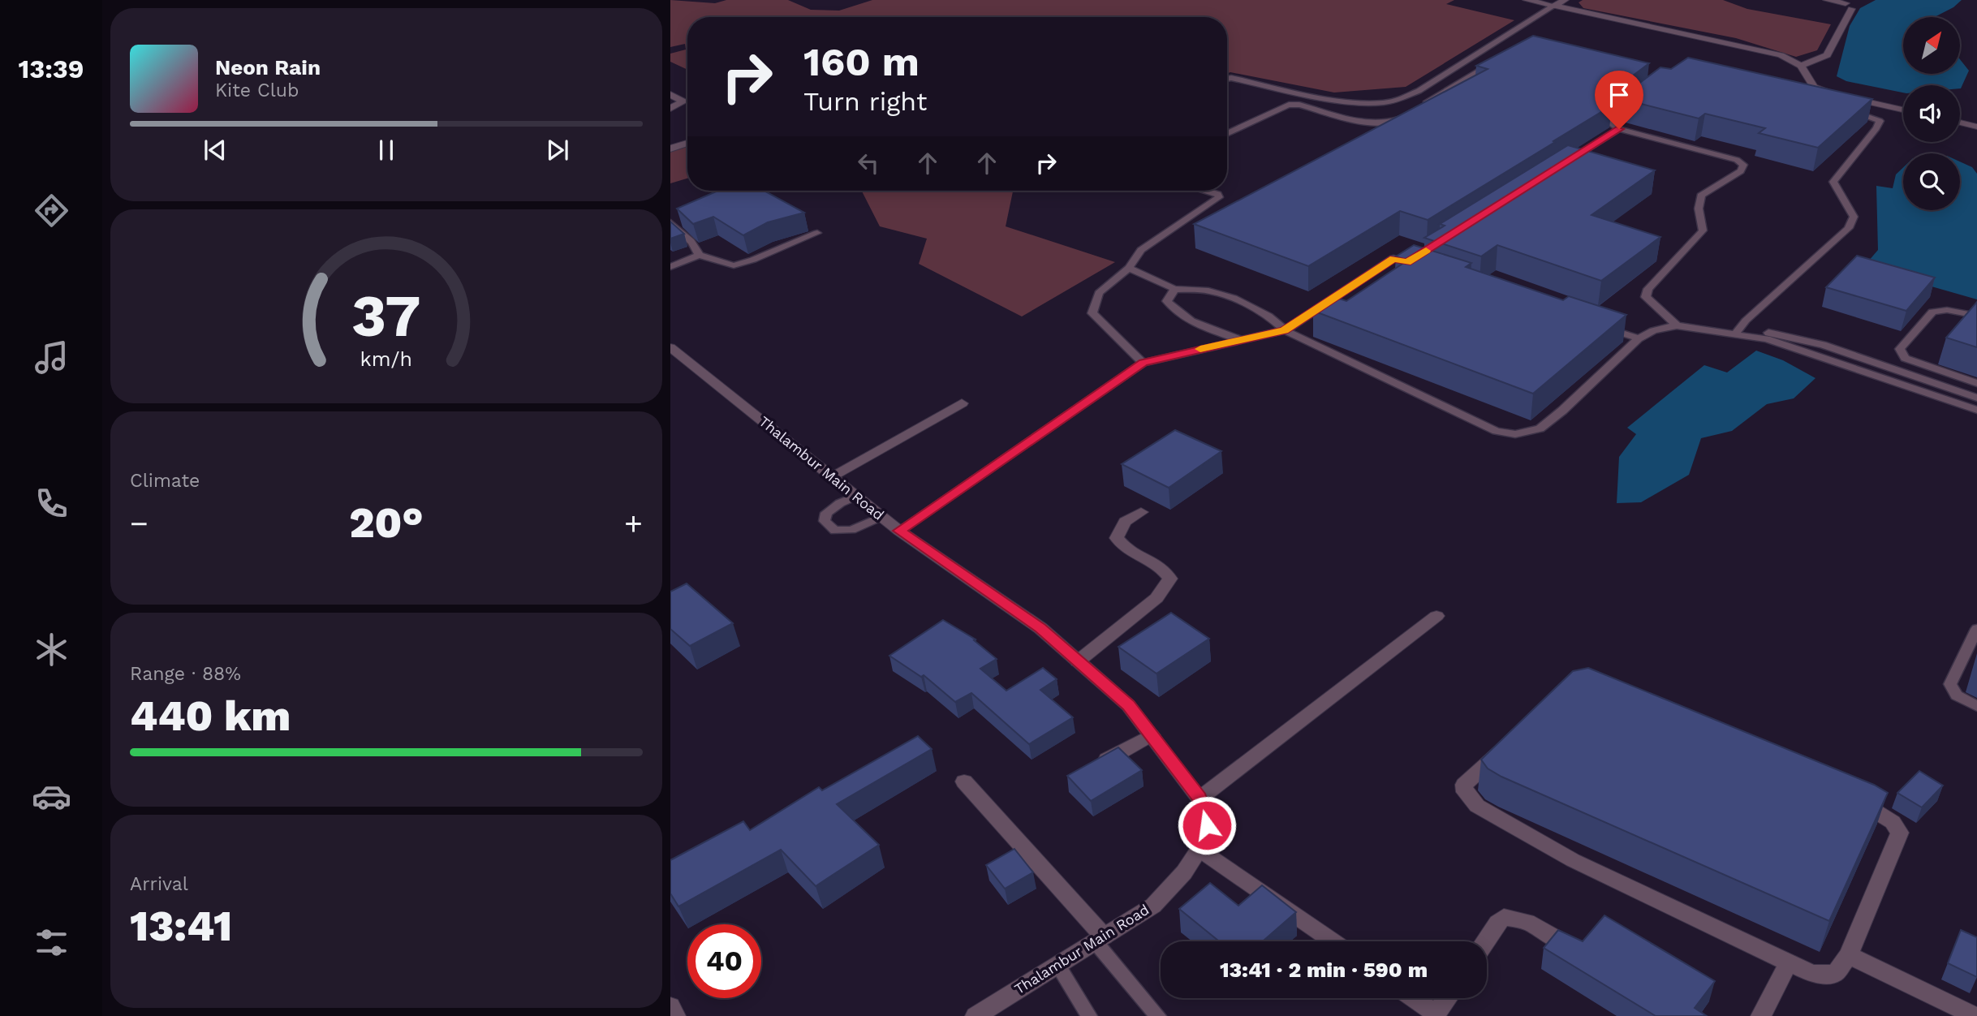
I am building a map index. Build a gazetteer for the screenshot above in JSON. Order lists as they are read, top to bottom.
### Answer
{
  "streets": {
    "street": ["Thalambur Main Road"]
  },
  "north": "top right",
  "page": {
    "tabs": "13:39",
    "turn": ["160 m", "Turn right"],
    "song": ["Neon Rain", "Kite Club"],
    "tile": [
      "Climate",
      ["Range · 88%", "440 km"],
      ["Arrival", "13:41"]
    ],
    "heat": ["−", "20°", "+"],
    "limit": "40",
    "trip": "13:41 · 2 min · 590 m",
    "gauge": ["37", "km/h"]
  }
}
